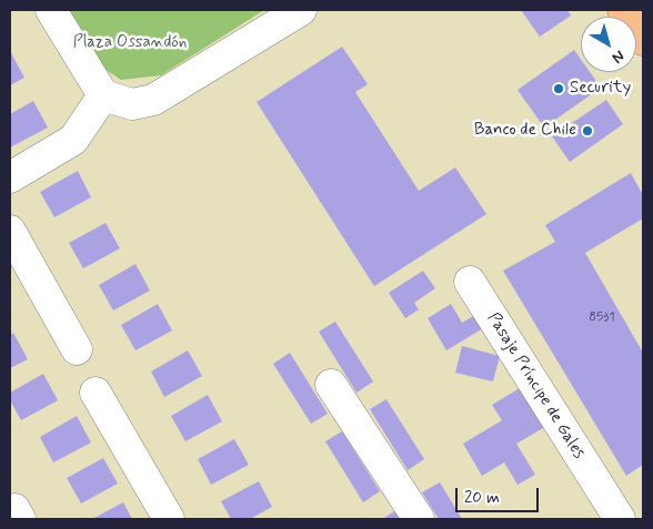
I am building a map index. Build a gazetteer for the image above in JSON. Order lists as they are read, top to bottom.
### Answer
{
  "streets": {
    "street": ["Pasaje Príncipe de Gales"]
  },
  "parks": ["Plaza Ossandón"],
  "places": ["Security", "Banco de Chile"],
  "house_numbers": ["8531"],
  "scale_bar": "20 m",
  "north": "bottom right"
}
